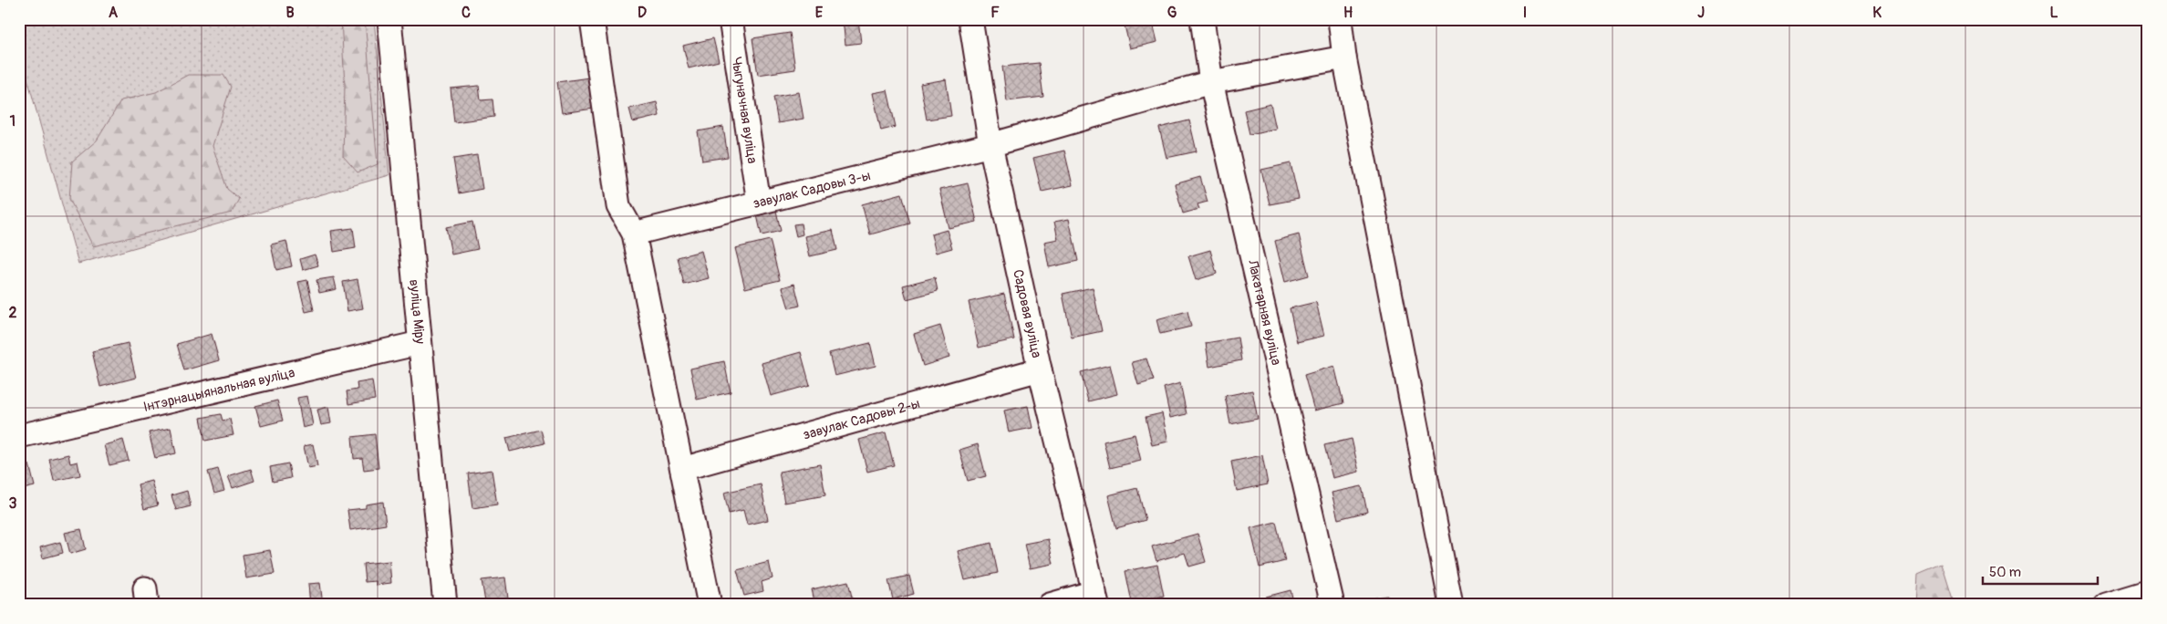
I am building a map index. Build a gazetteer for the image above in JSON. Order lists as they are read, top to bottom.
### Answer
{
  "streets": {
    "street": [
      "Чыгуначная вуліца",
      "завулак Садовы 3-ы",
      "вуліца Міру",
      "Лакатарная вуліца",
      "Садовая вуліца",
      "Інтэрнацыянальная вуліца",
      "завулак Садовы 2-ы"
    ]
  },
  "crossings": [
    ["Чыгуначная вуліца", "завулак Садовы 3-ы"],
    ["завулак Садовы 3-ы", "Лакатарная вуліца"],
    ["завулак Садовы 3-ы", "Садовая вуліца"],
    ["вуліца Міру", "Інтэрнацыянальная вуліца"],
    ["Садовая вуліца", "завулак Садовы 2-ы"]
  ],
  "scale_bar": "50 m",
  "grid": {
    "columns": [
      "A",
      "B",
      "C",
      "D",
      "E",
      "F",
      "G",
      "H",
      "I",
      "J",
      "K",
      "L"
    ],
    "rows": ["1", "2", "3"]
  }
}
